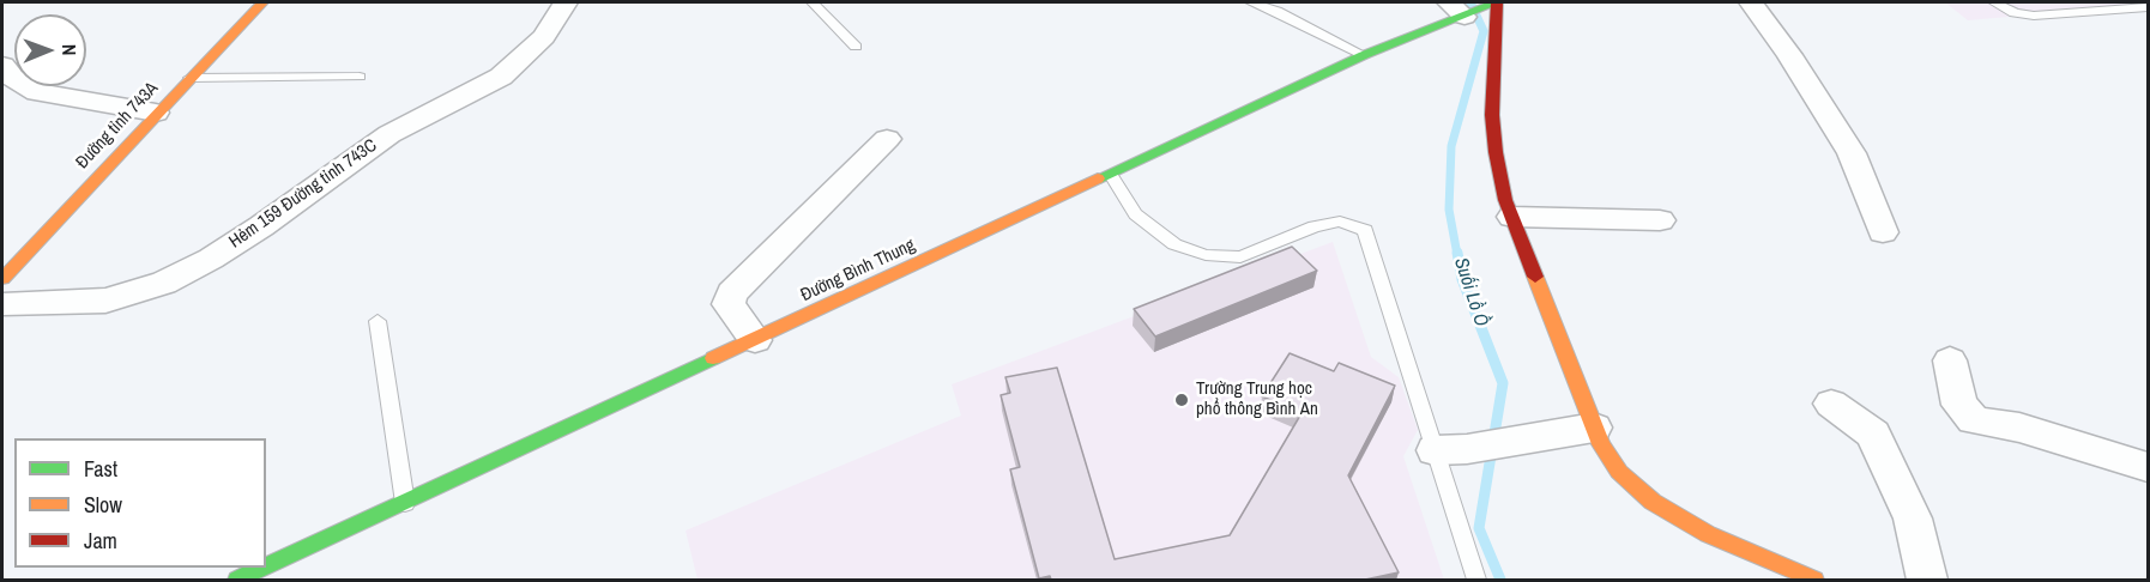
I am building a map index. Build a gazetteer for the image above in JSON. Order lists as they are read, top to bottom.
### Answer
{
  "streets": {
    "street": ["Đường tỉnh 743A", "Hẻm 159 Đường tỉnh 743C", "Đường Bình Thung"]
  },
  "water": ["Suối Lồ Ồ"],
  "places": ["Trường Trung học phổ thông Bình An"],
  "legend": ["Fast", "Slow", "Jam"],
  "north": "right"
}
